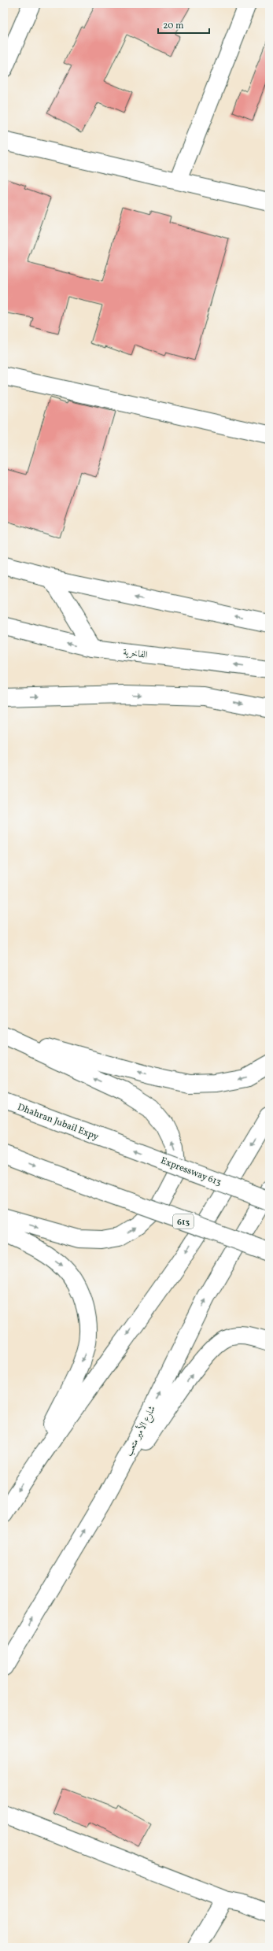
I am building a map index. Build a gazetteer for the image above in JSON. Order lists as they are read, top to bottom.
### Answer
{
  "streets": {
    "main road": [
      "الفاخرية",
      "Dhahran Jubail Expy",
      "Expressway 613",
      "613",
      "شارع الأمير متعب"
    ]
  },
  "crossings": [
    ["Dhahran Jubail Expy", "Expressway 613"]
  ],
  "scale_bar": "20 m"
}
